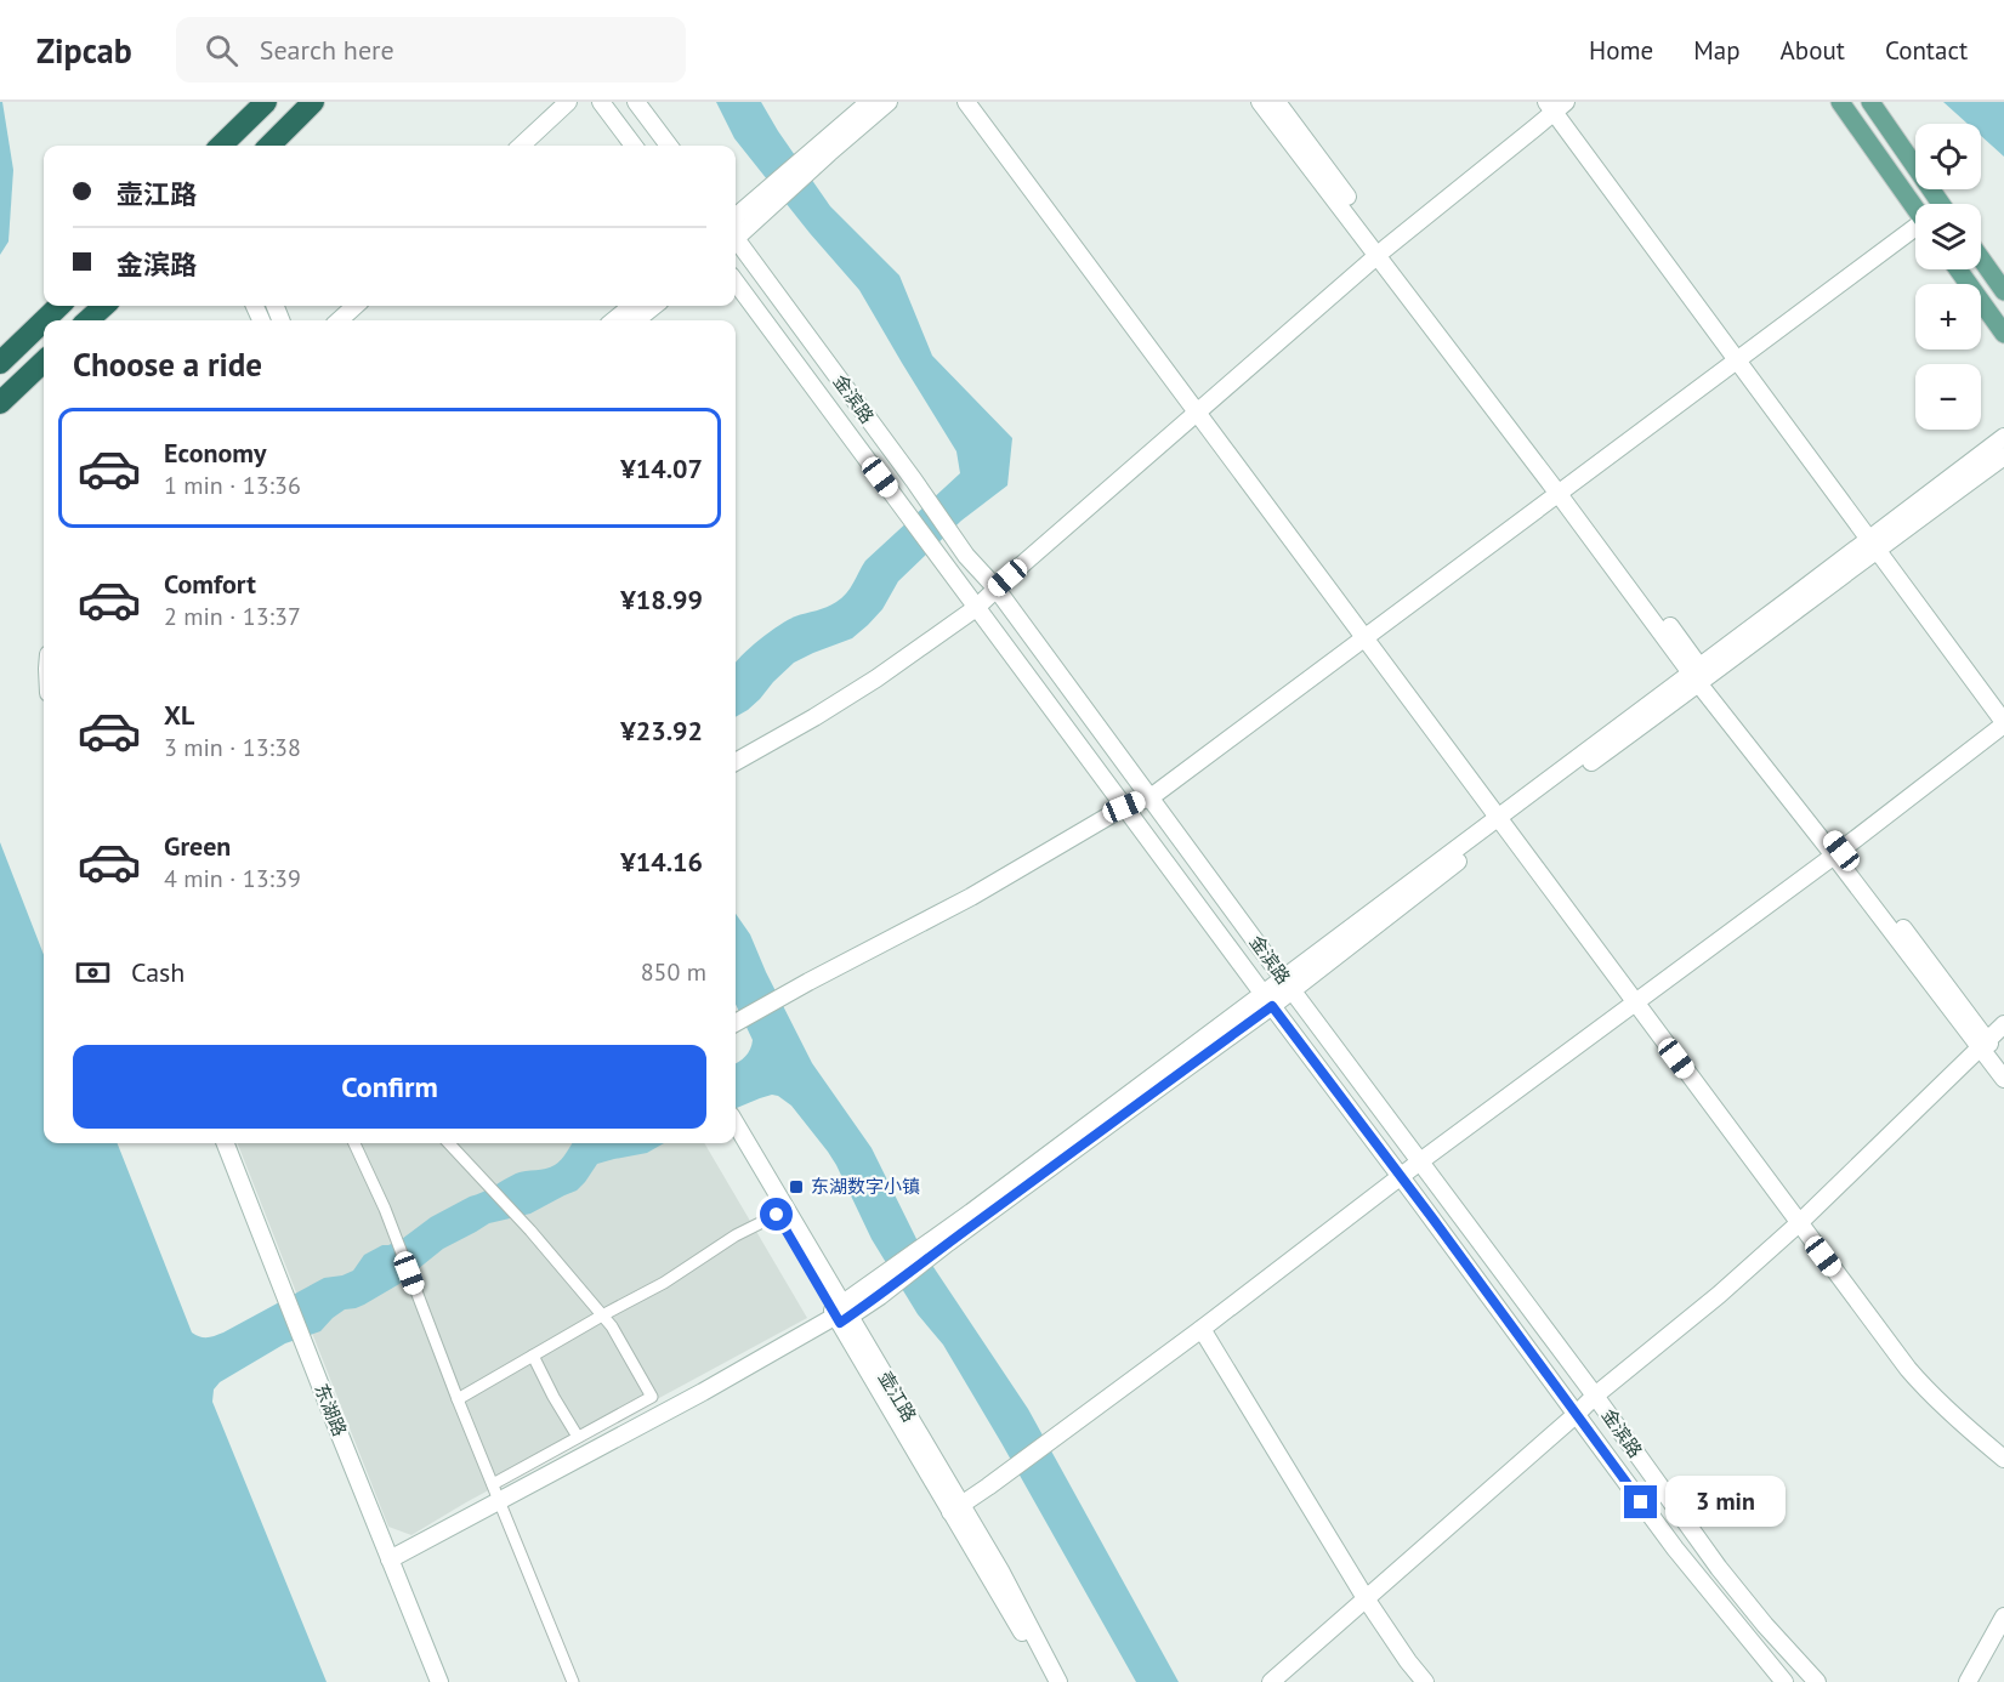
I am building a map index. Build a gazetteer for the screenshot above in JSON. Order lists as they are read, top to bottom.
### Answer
{
  "streets": {
    "street": ["金滨路", "壶江路", "东湖路"]
  },
  "places": {
    "transit": ["东湖数字小镇"]
  },
  "page": {
    "header": "Zipcab",
    "search": "Search here",
    "nav": [
      "Home",
      "Map",
      "About",
      "Contact"
    ],
    "map_buttons": ["+", "−"],
    "banner": ["壶江路", "金滨路"],
    "heading": "Choose a ride",
    "list": [
      {
        "name": "Economy",
        "note": "1 min · 13:36",
        "value": "¥14.07"
      },
      {
        "name": "Comfort",
        "note": "2 min · 13:37",
        "value": "¥18.99"
      },
      {
        "name": "XL",
        "note": "3 min · 13:38",
        "value": "¥23.92"
      },
      {
        "name": "Green",
        "note": "4 min · 13:39",
        "value": "¥14.16"
      }
    ],
    "pay": ["Cash", "850 m"],
    "buttons": "Confirm",
    "bubble": "3 min"
  }
}
